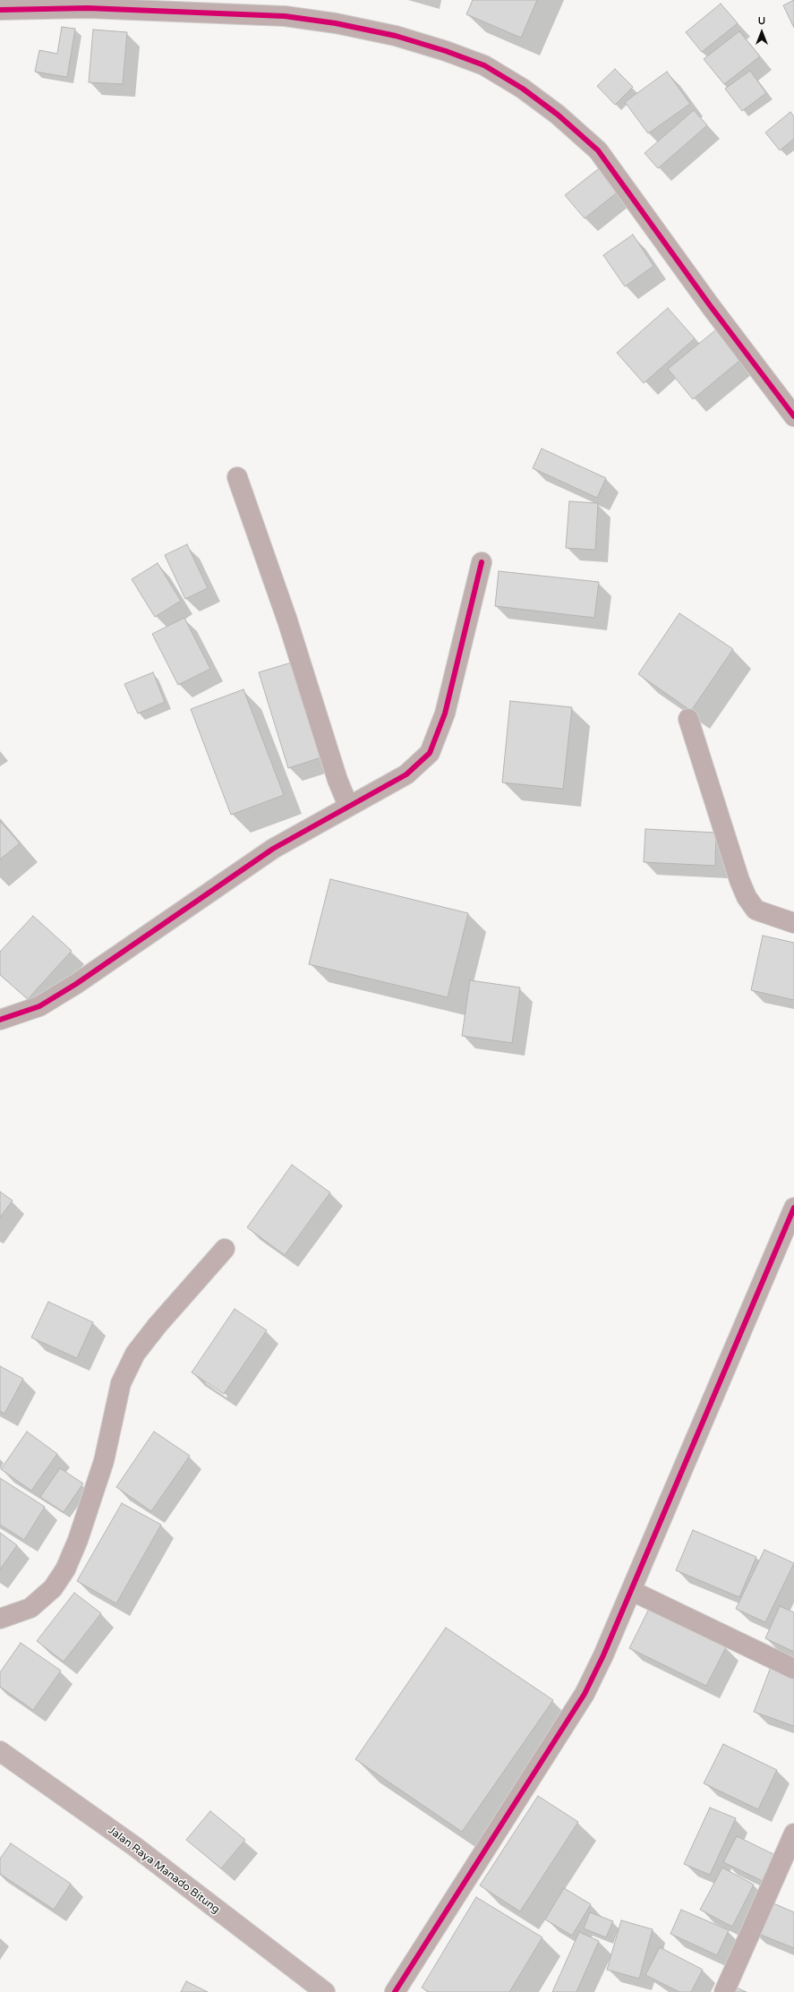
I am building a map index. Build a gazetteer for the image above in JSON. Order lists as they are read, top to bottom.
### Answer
{
  "streets": {
    "highway": ["Jalan Raya Manado Bitung"]
  },
  "north": "top"
}
